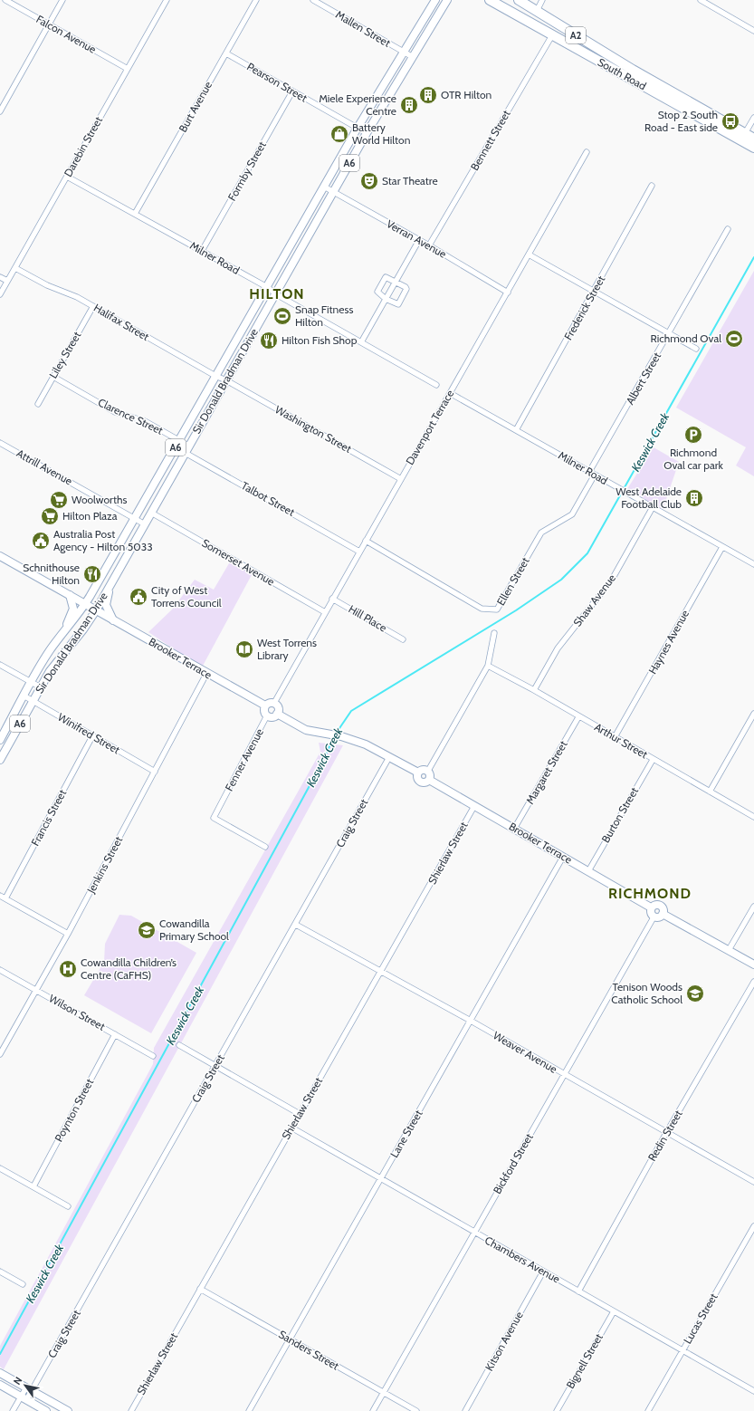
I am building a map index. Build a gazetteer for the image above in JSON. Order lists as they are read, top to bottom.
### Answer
{
  "streets": {
    "highway": ["A2", "South Road"],
    "main road": ["A6", "Sir Donald Bradman Drive", "Brooker Terrace"],
    "street": [
      "Mallen Street",
      "Falcon Avenue",
      "Pearson Street",
      "Burt Avenue",
      "Bennett Street",
      "Darebin Street",
      "Formby Street",
      "Verran Avenue",
      "Milner Road",
      "Frederick Street",
      "Halifax Street",
      "Liley Street",
      "Albert Street",
      "Clarence Street",
      "Davenport Terrace",
      "Washington Street",
      "Attrill Avenue",
      "Talbot Street",
      "Somerset Avenue",
      "Ellen Street",
      "Shaw Avenue",
      "Hill Place",
      "Haynes Avenue",
      "Winifred Street",
      "Arthur Street",
      "Fenner Avenue",
      "Margaret Street",
      "Burton Street",
      "Francis Street",
      "Craig Street",
      "Shierlaw Street",
      "Jenkins Street",
      "Wilson Street",
      "Weaver Avenue",
      "Poynton Street",
      "Lane Street",
      "Redin Street",
      "Bickford Street",
      "Chambers Avenue",
      "Lucas Street",
      "Kitson Avenue",
      "Sanders Street",
      "Bignell Street"
    ]
  },
  "crossings": [
    ["Mallen Street", "Sir Donald Bradman Drive"],
    ["Falcon Avenue", "Darebin Street"],
    ["South Road", "Bennett Street"],
    ["Pearson Street", "Burt Avenue"],
    ["Pearson Street", "Formby Street"],
    ["Pearson Street", "Sir Donald Bradman Drive"],
    ["Burt Avenue", "Milner Road"],
    ["Bennett Street", "Verran Avenue"],
    ["Darebin Street", "Milner Road"],
    ["Darebin Street", "Halifax Street"],
    ["Formby Street", "Milner Road"],
    ["Verran Avenue", "Sir Donald Bradman Drive"],
    ["Verran Avenue", "Davenport Terrace"],
    ["Milner Road", "Frederick Street"],
    ["Milner Road", "Albert Street"],
    ["Milner Road", "Sir Donald Bradman Drive"],
    ["Milner Road", "Davenport Terrace"],
    ["Milner Road", "Ellen Street"],
    ["Milner Road", "Shaw Avenue"],
    ["Milner Road", "Haynes Avenue"],
    ["Halifax Street", "Liley Street"],
    ["Halifax Street", "Sir Donald Bradman Drive"],
    ["Halifax Street", "Washington Street"],
    ["Liley Street", "Clarence Street"],
    ["Albert Street", "Ellen Street"],
    ["Sir Donald Bradman Drive", "Clarence Street"],
    ["Sir Donald Bradman Drive", "Washington Street"],
    ["Sir Donald Bradman Drive", "Attrill Avenue"],
    ["Sir Donald Bradman Drive", "Talbot Street"],
    ["Sir Donald Bradman Drive", "Somerset Avenue"],
    ["Sir Donald Bradman Drive", "Brooker Terrace"],
    ["Sir Donald Bradman Drive", "Winifred Street"],
    ["Davenport Terrace", "Washington Street"],
    ["Davenport Terrace", "Talbot Street"],
    ["Davenport Terrace", "Somerset Avenue"],
    ["Davenport Terrace", "Ellen Street"],
    ["Davenport Terrace", "Hill Place"],
    ["Davenport Terrace", "Brooker Terrace"],
    ["Davenport Terrace", "Fenner Avenue"],
    ["Shaw Avenue", "Arthur Street"],
    ["Haynes Avenue", "Arthur Street"],
    ["Brooker Terrace", "Fenner Avenue"],
    ["Brooker Terrace", "Margaret Street"],
    ["Brooker Terrace", "Burton Street"],
    ["Brooker Terrace", "Shierlaw Street"],
    ["Brooker Terrace", "Jenkins Street"],
    ["Brooker Terrace", "Lane Street"],
    ["Brooker Terrace", "Bickford Street"],
    ["Winifred Street", "Francis Street"],
    ["Winifred Street", "Jenkins Street"],
    ["Arthur Street", "Margaret Street"],
    ["Arthur Street", "Burton Street"],
    ["Craig Street", "Weaver Avenue"],
    ["Shierlaw Street", "Weaver Avenue"],
    ["Shierlaw Street", "Chambers Avenue"],
    ["Shierlaw Street", "Sanders Street"],
    ["Jenkins Street", "Wilson Street"],
    ["Wilson Street", "Poynton Street"],
    ["Weaver Avenue", "Lane Street"],
    ["Weaver Avenue", "Redin Street"],
    ["Weaver Avenue", "Bickford Street"],
    ["Lane Street", "Chambers Avenue"],
    ["Lane Street", "Sanders Street"],
    ["Redin Street", "Chambers Avenue"],
    ["Bickford Street", "Chambers Avenue"],
    ["Bickford Street", "Sanders Street"],
    ["Chambers Avenue", "Lucas Street"],
    ["Chambers Avenue", "Kitson Avenue"],
    ["Chambers Avenue", "Bignell Street"]
  ],
  "districts": ["HILTON", "RICHMOND"],
  "water": ["Keswick Creek"],
  "places": {
    "building": ["OTR Hilton", "Miele Experience Centre", "West Adelaide Football Club"],
    "bus stop": ["Stop 2 South Road - East side"],
    "shop": ["Battery World Hilton"],
    "theatre": ["Star Theatre"],
    "sports": ["Snap Fitness Hilton", "Richmond Oval"],
    "restaurant": ["Hilton Fish Shop", "Schnithouse Hilton"],
    "parking": ["Richmond Oval car park"],
    "supermarket": ["Woolworths", "Hilton Plaza"],
    "public building": ["Australia Post Agency - Hilton 5033", "City of West Torrens Council"],
    "library": ["West Torrens Library"],
    "school or university": ["Cowandilla Primary School", "Tenison Woods Catholic School"],
    "hospital": ["Cowandilla Children’s Centre (CaFHS)"]
  },
  "north": "top left"
}
